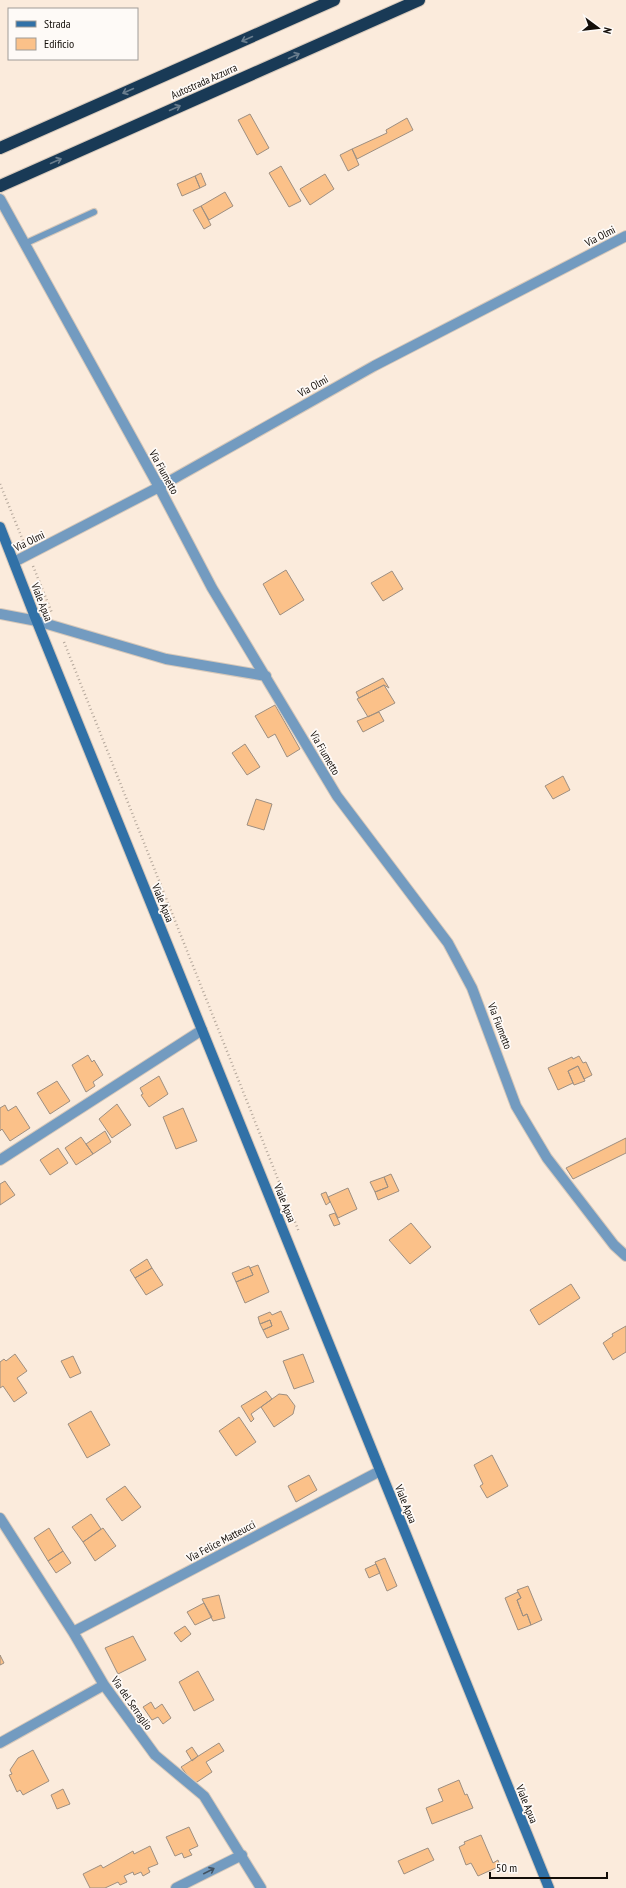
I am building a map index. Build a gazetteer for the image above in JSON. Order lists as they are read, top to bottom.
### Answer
{
  "streets": {
    "highway": ["Autostrada Azzurra"],
    "street": [
      "Via Olmi",
      "Via Fiumetto",
      "Viale Apua",
      "Via Felice Matteucci",
      "Via del Serraglio"
    ]
  },
  "crossings": [
    ["Via Olmi", "Via Fiumetto"],
    ["Via Olmi", "Viale Apua"],
    ["Viale Apua", "Via Felice Matteucci"],
    ["Via Felice Matteucci", "Via del Serraglio"]
  ],
  "legend": ["Strada", "Edificio"],
  "scale_bar": "50 m",
  "north": "right"
}
